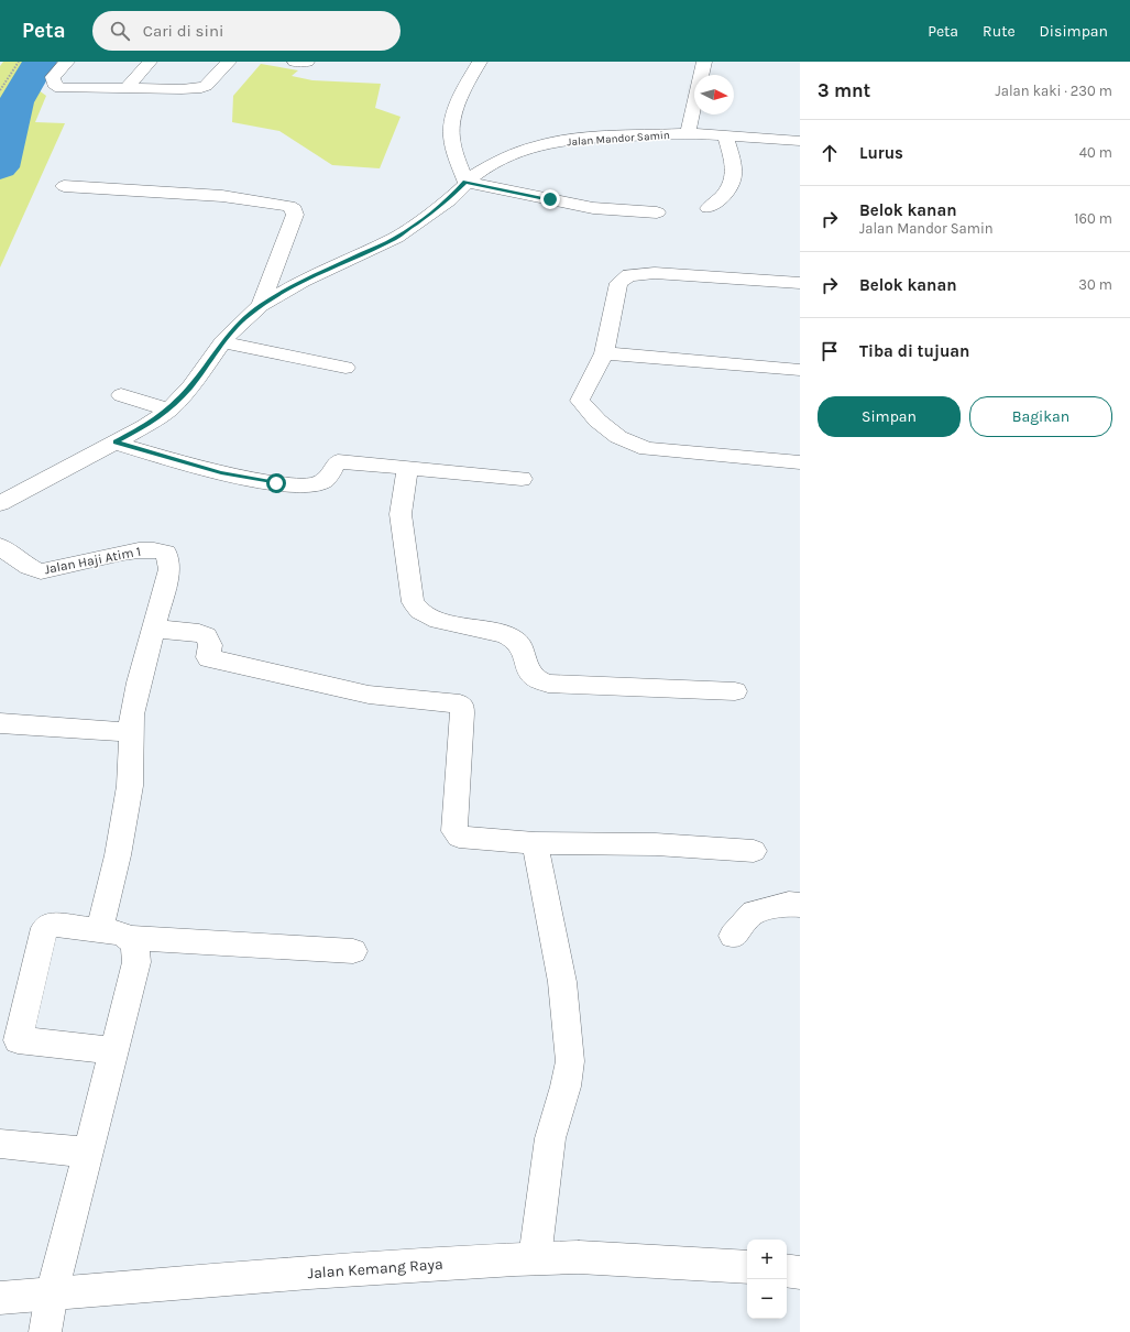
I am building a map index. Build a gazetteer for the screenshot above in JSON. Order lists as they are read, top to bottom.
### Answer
{
  "streets": {
    "street": ["Jalan Mandor Samin", "Jalan Haji Atim 1", "Jalan Kemang Raya"]
  },
  "north": "right",
  "page": {
    "header": "Peta",
    "search": "Cari di sini",
    "nav": ["Peta", "Rute", "Disimpan"],
    "heading": ["3 mnt", "Jalan kaki · 230 m"],
    "list": [
      ["Lurus", "40 m"],
      ["Belok kanan", "Jalan Mandor Samin", "160 m"],
      ["Belok kanan", "30 m"],
      "Tiba di tujuan"
    ],
    "buttons": ["Simpan", "Bagikan"],
    "map_buttons": ["+", "−"]
  }
}
